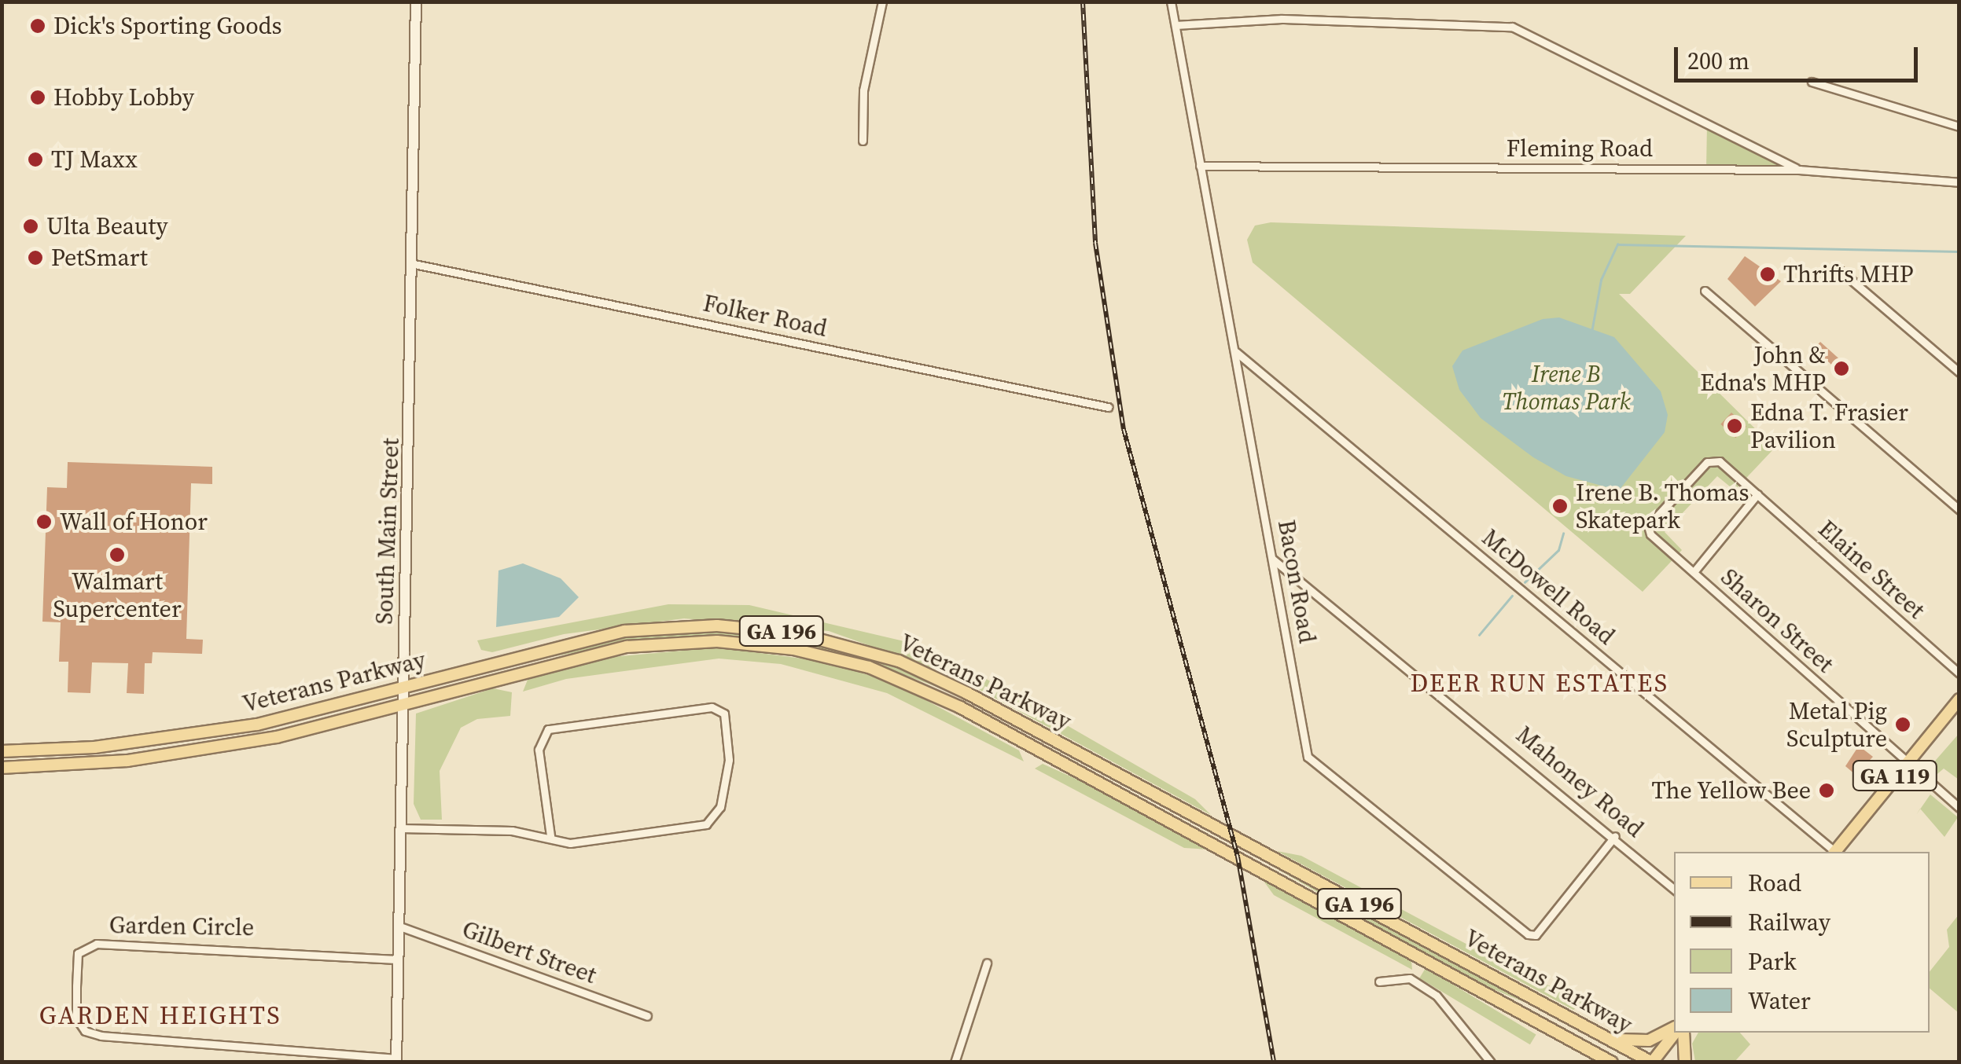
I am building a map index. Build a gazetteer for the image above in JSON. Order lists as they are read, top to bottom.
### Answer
{
  "streets": {
    "main road": ["GA 196", "Veterans Parkway", "GA 119"],
    "street": [
      "Fleming Road",
      "Folker Road",
      "South Main Street",
      "Elaine Street",
      "Bacon Road",
      "McDowell Road",
      "Sharon Street",
      "Mahoney Road",
      "Garden Circle",
      "Gilbert Street"
    ]
  },
  "crossings": [
    ["Fleming Road", "Bacon Road"],
    ["Folker Road", "South Main Street"],
    ["South Main Street", "Veterans Parkway"],
    ["South Main Street", "Garden Circle"],
    ["South Main Street", "Gilbert Street"],
    ["Elaine Street", "Sharon Street"],
    ["Bacon Road", "McDowell Road"],
    ["Bacon Road", "Mahoney Road"],
    ["Sharon Street", "GA 119"],
    ["GA 196", "Veterans Parkway"]
  ],
  "districts": ["DEER RUN ESTATES", "GARDEN HEIGHTS"],
  "parks": ["Irene B Thomas Park"],
  "places": [
    "Dick's Sporting Goods",
    "Hobby Lobby",
    "TJ Maxx",
    "Ulta Beauty",
    "PetSmart",
    "Thrifts MHP",
    "John & Edna's MHP",
    "Edna T. Frasier Pavilion",
    "Irene B. Thomas Skatepark",
    "Wall of Honor",
    "Walmart Supercenter",
    "Metal Pig Sculpture",
    "The Yellow Bee"
  ],
  "legend": [
    "Road",
    "Railway",
    "Park",
    "Water"
  ],
  "scale_bar": "200 m"
}
